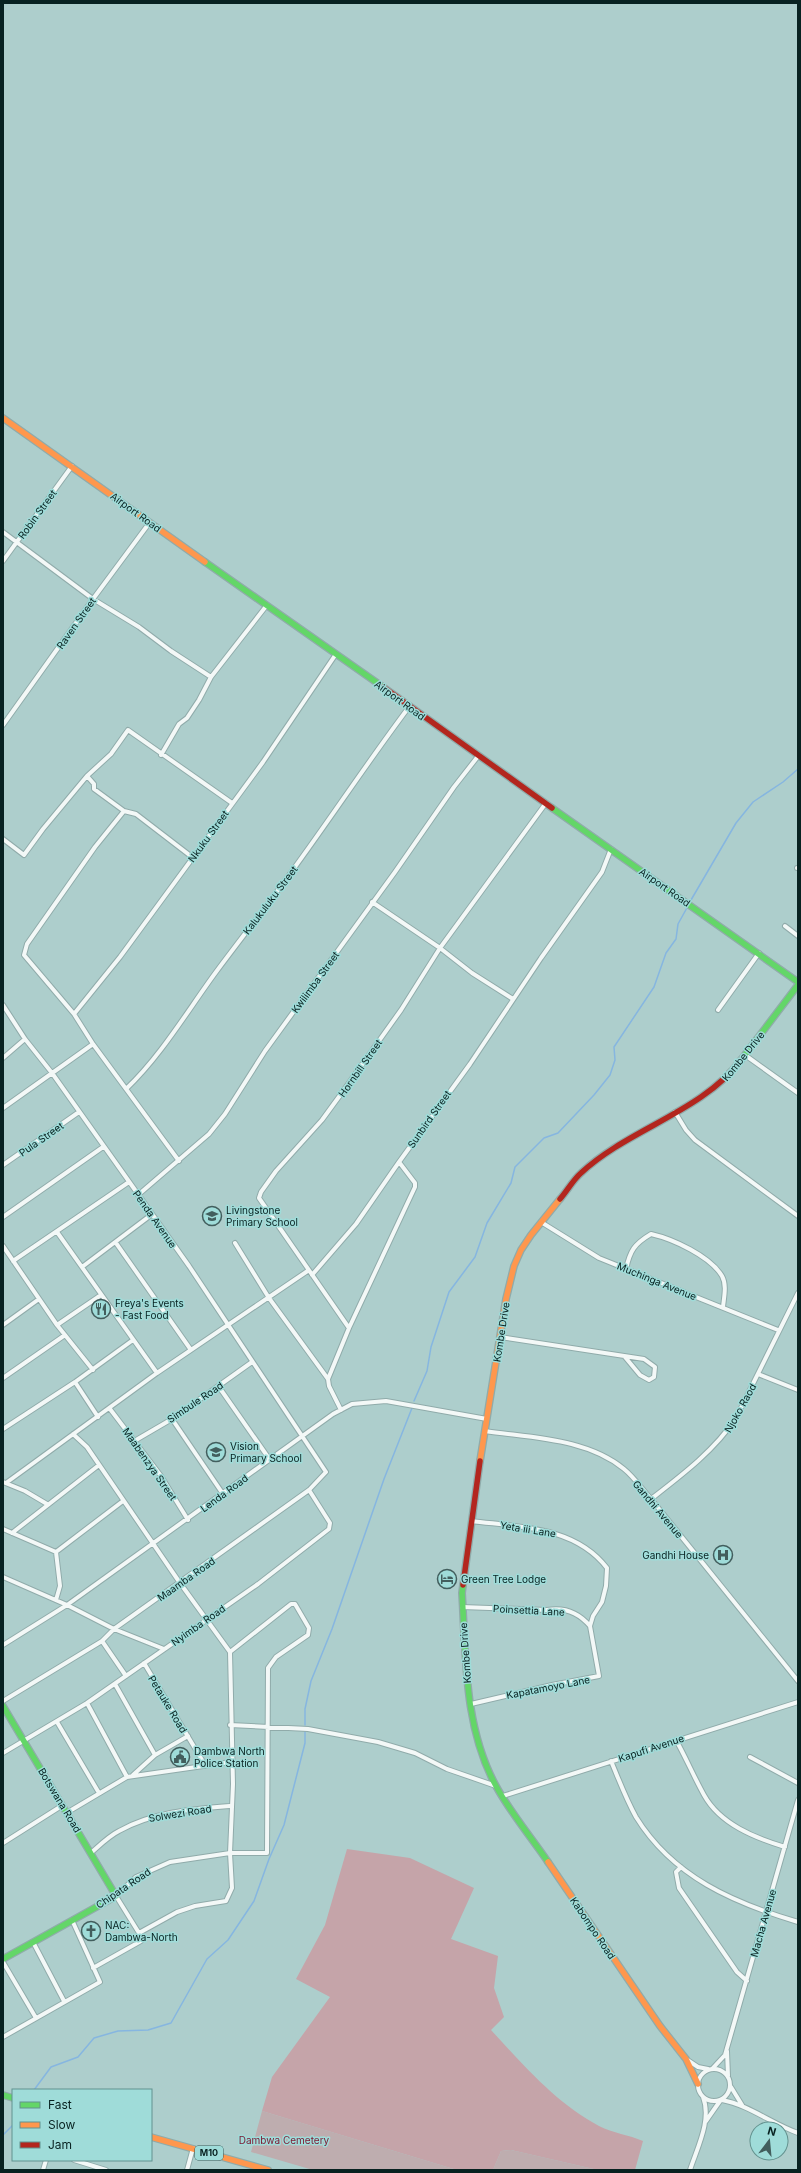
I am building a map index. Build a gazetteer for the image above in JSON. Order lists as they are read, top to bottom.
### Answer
{
  "streets": {
    "main road": [
      "Airport Road",
      "Kombe Drive",
      "Botswana Road",
      "Chipata Road",
      "Kabompo Road",
      "M10"
    ],
    "street": [
      "Robin Street",
      "Raven Street",
      "Nkuku Street",
      "Kalukuluku Street",
      "Kwilimba Street",
      "Hornbill Street",
      "Sunbird Street",
      "Pula Street",
      "Penda Avenue",
      "Muchinga Avenue",
      "Simbule Road",
      "Njoko Raod",
      "Maabenzya Street",
      "Lenda Road",
      "Gandhi Avenue",
      "Yeta iii Lane",
      "Maamba Road",
      "Poinsettia Lane",
      "Nyimba Road",
      "Kapatamoyo Lane",
      "Petauke Road",
      "Kapufi Avenue",
      "Solwezi Road",
      "Macha Avenue"
    ]
  },
  "crossings": [
    ["Airport Road", "Robin Street"],
    ["Airport Road", "Raven Street"],
    ["Airport Road", "Nkuku Street"],
    ["Airport Road", "Kalukuluku Street"],
    ["Airport Road", "Kwilimba Street"],
    ["Airport Road", "Hornbill Street"],
    ["Airport Road", "Sunbird Street"],
    ["Kwilimba Street", "Penda Avenue"],
    ["Kombe Drive", "Muchinga Avenue"],
    ["Kombe Drive", "Lenda Road"],
    ["Kombe Drive", "Gandhi Avenue"],
    ["Kombe Drive", "Yeta iii Lane"],
    ["Kombe Drive", "Poinsettia Lane"],
    ["Kombe Drive", "Kapatamoyo Lane"],
    ["Kombe Drive", "Kapufi Avenue"],
    ["Kombe Drive", "Kabompo Road"],
    ["Hornbill Street", "Sunbird Street"],
    ["Pula Street", "Penda Avenue"],
    ["Penda Avenue", "Simbule Road"],
    ["Penda Avenue", "Lenda Road"],
    ["Penda Avenue", "Maamba Road"],
    ["Muchinga Avenue", "Njoko Raod"],
    ["Simbule Road", "Maabenzya Street"],
    ["Njoko Raod", "Gandhi Avenue"],
    ["Maabenzya Street", "Lenda Road"],
    ["Lenda Road", "Maamba Road"],
    ["Yeta iii Lane", "Poinsettia Lane"],
    ["Yeta iii Lane", "Kapatamoyo Lane"],
    ["Maamba Road", "Nyimba Road"],
    ["Poinsettia Lane", "Kapatamoyo Lane"],
    ["Nyimba Road", "Petauke Road"],
    ["Nyimba Road", "Botswana Road"],
    ["Kapufi Avenue", "Kabompo Road"],
    ["Botswana Road", "Solwezi Road"],
    ["Botswana Road", "Chipata Road"],
    ["Macha Avenue", "Kabompo Road"]
  ],
  "parks": ["Dambwa Cemetery"],
  "places": {
    "school or university": ["Livingstone Primary School", "Vision Primary School"],
    "restaurant": ["Freya's Events - Fast Food"],
    "hospital": ["Gandhi House"],
    "hotel": ["Green Tree Lodge"],
    "public building": ["Dambwa North Police Station"],
    "church": ["NAC: Dambwa-North"]
  },
  "legend": ["Fast", "Slow", "Jam"],
  "north": "top"
}
